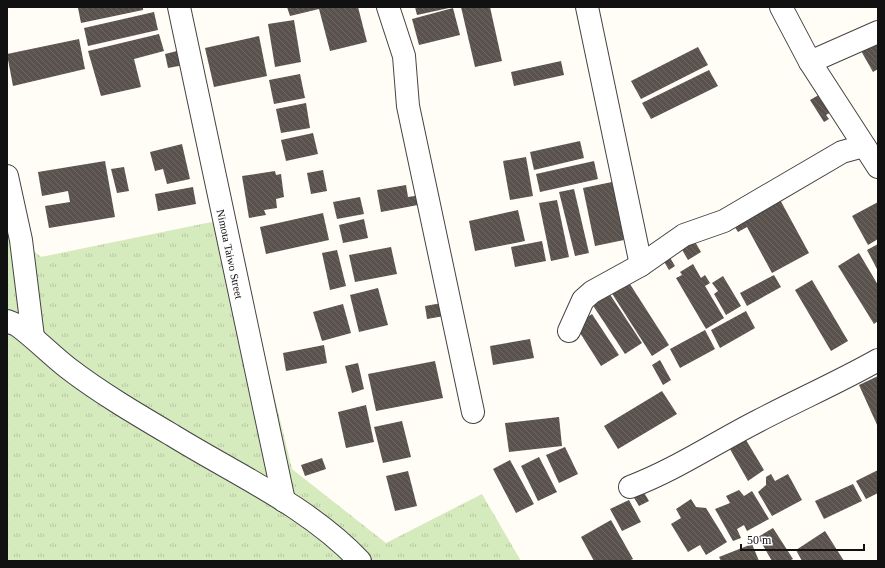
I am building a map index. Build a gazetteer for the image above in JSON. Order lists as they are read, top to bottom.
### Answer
{
  "streets": {
    "street": ["Nimota Taiwo Street"]
  },
  "scale_bar": "50 m"
}
